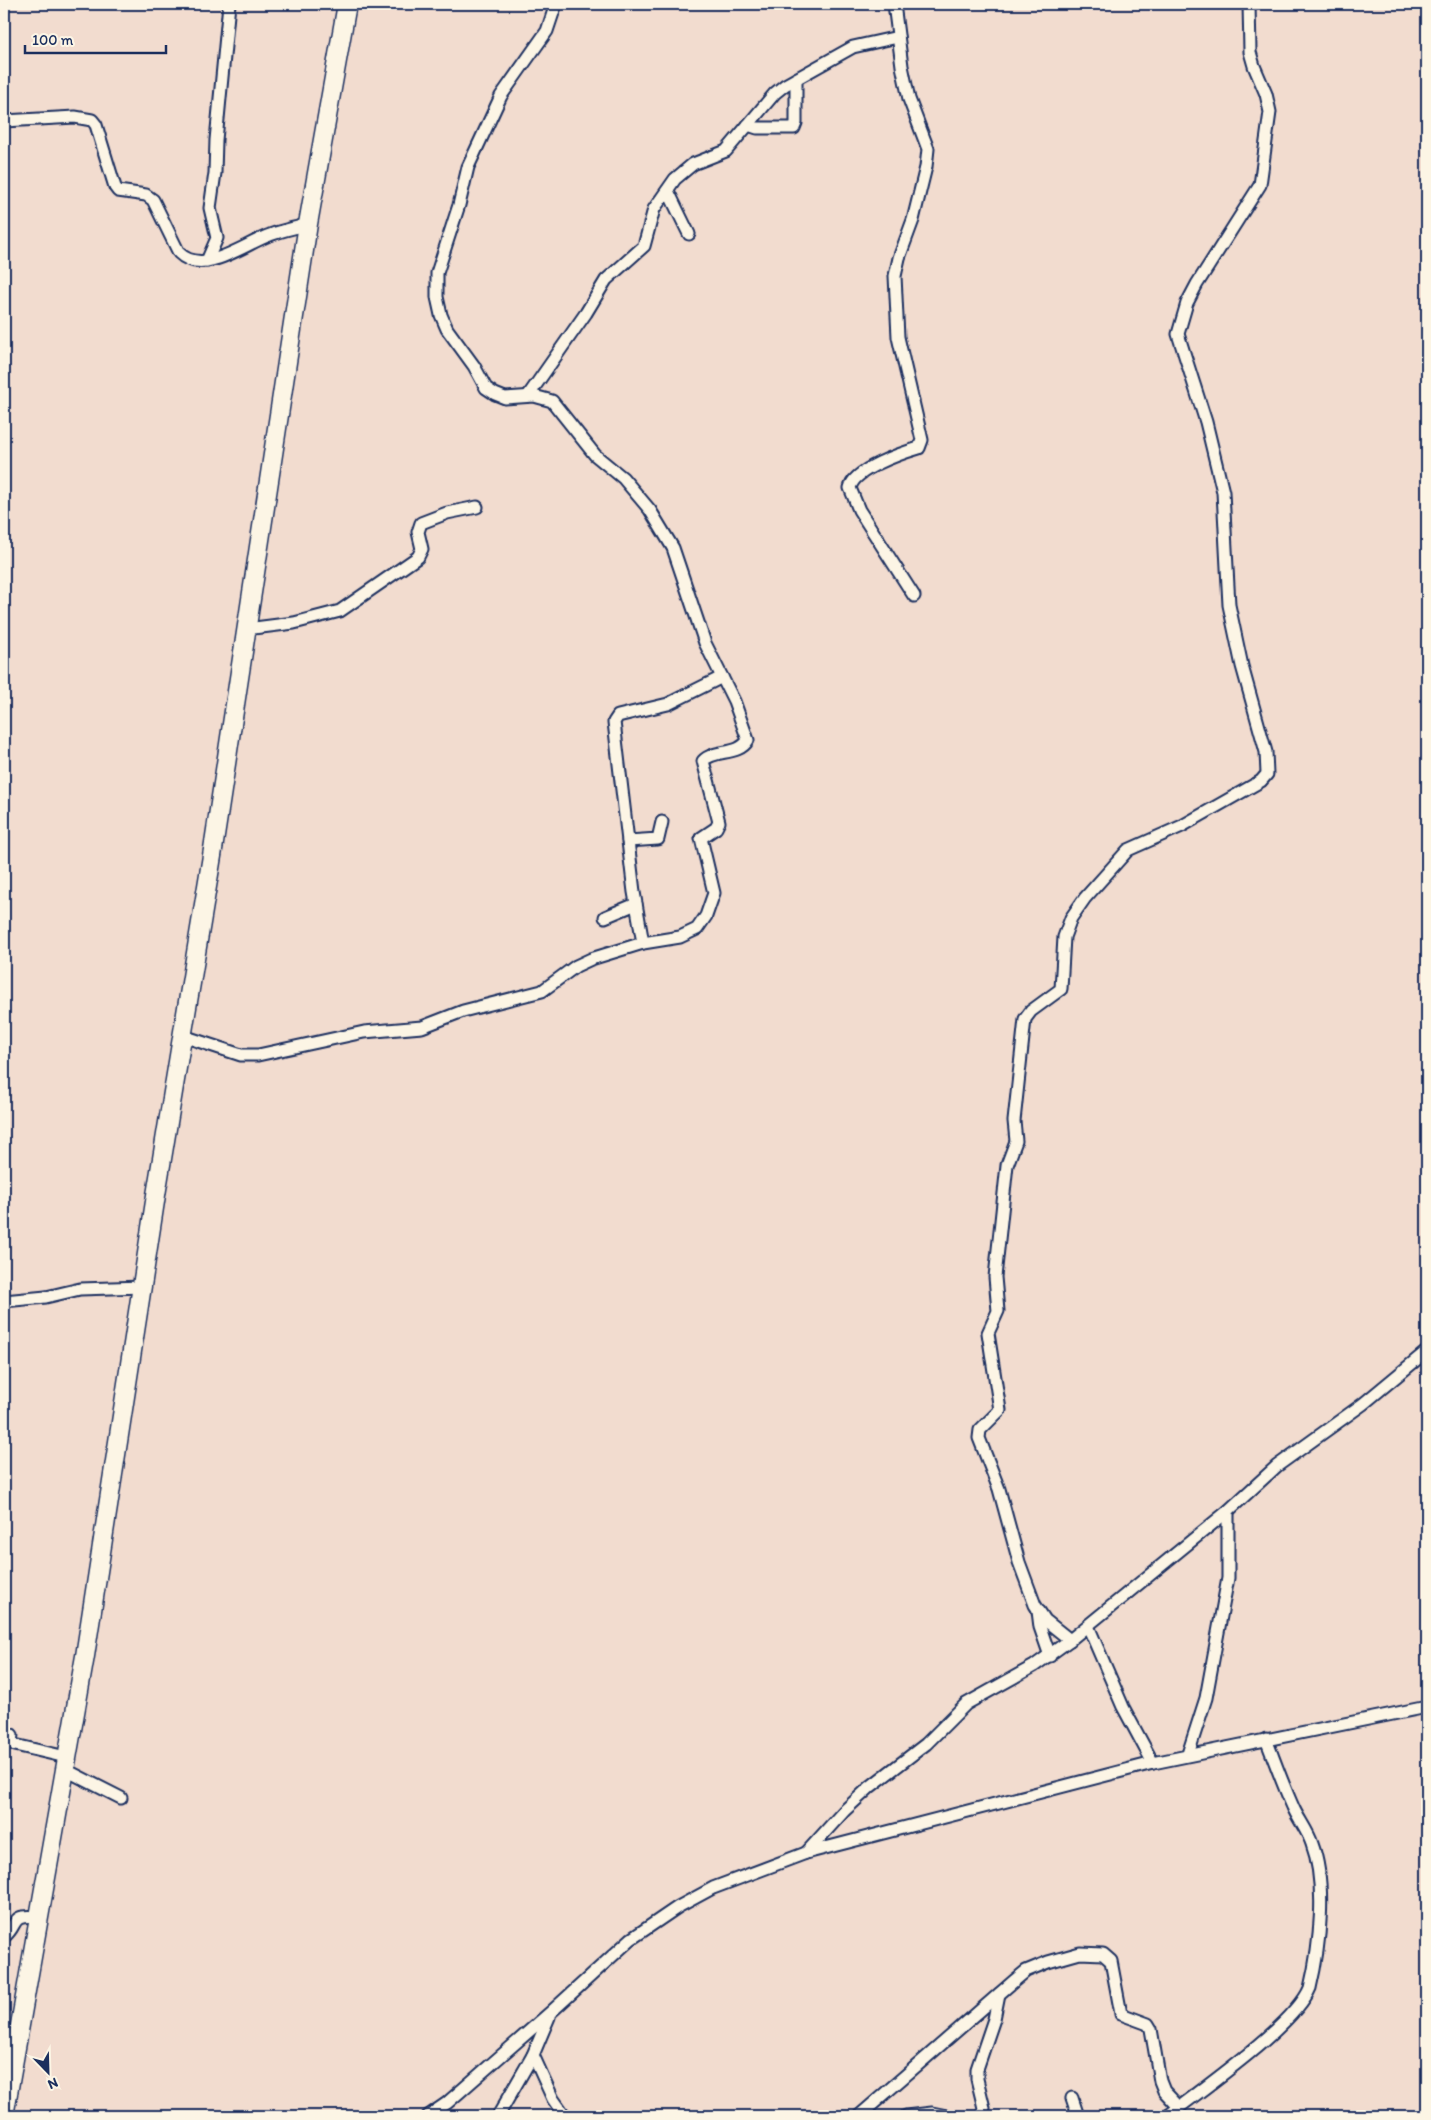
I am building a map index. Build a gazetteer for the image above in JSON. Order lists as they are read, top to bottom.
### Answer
{
  "scale_bar": "100 m",
  "north": "bottom right"
}
